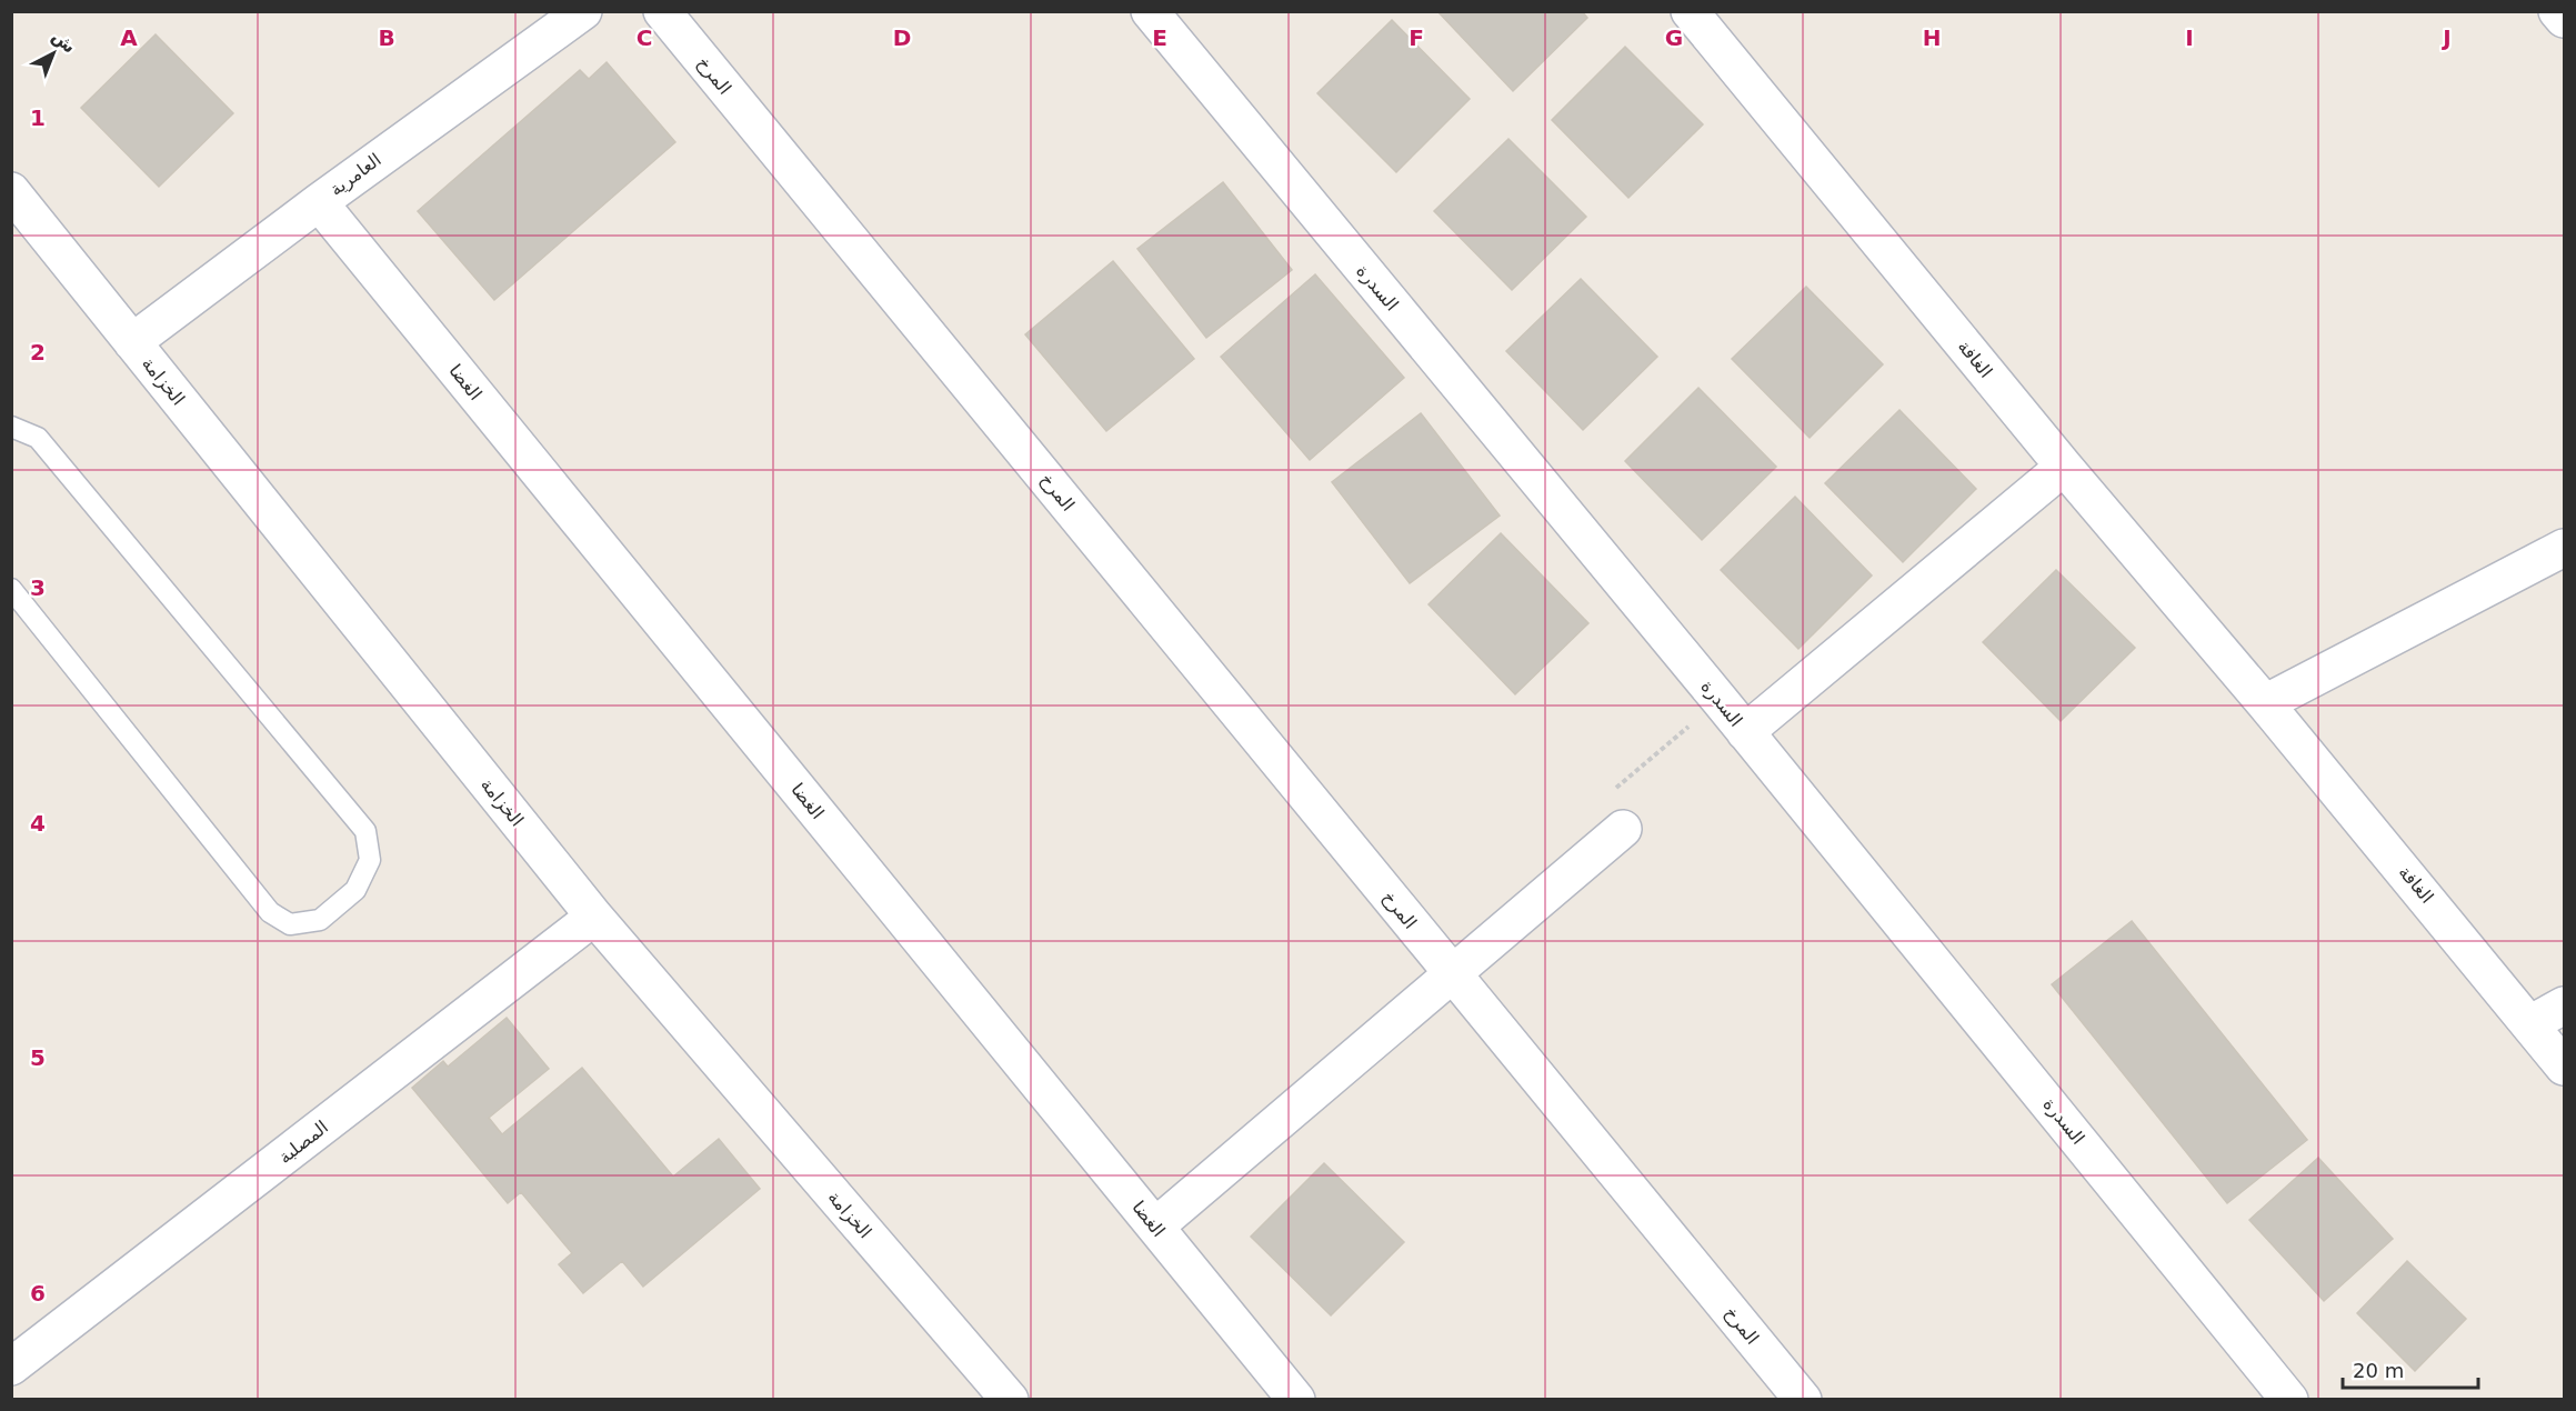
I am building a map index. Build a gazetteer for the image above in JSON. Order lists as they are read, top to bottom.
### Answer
{
  "streets": {
    "street": [
      "المرخ",
      "العامرية",
      "السدرة",
      "الغافة",
      "الخزامة",
      "الغضا",
      "المصلبة"
    ]
  },
  "crossings": [
    ["العامرية", "الخزامة"],
    ["العامرية", "الغضا"],
    ["الخزامة", "المصلبة"]
  ],
  "scale_bar": "20 m",
  "north": "top right",
  "grid": {
    "columns": [
      "A",
      "B",
      "C",
      "D",
      "E",
      "F",
      "G",
      "H",
      "I",
      "J"
    ],
    "rows": [
      "1",
      "2",
      "3",
      "4",
      "5",
      "6"
    ]
  }
}
